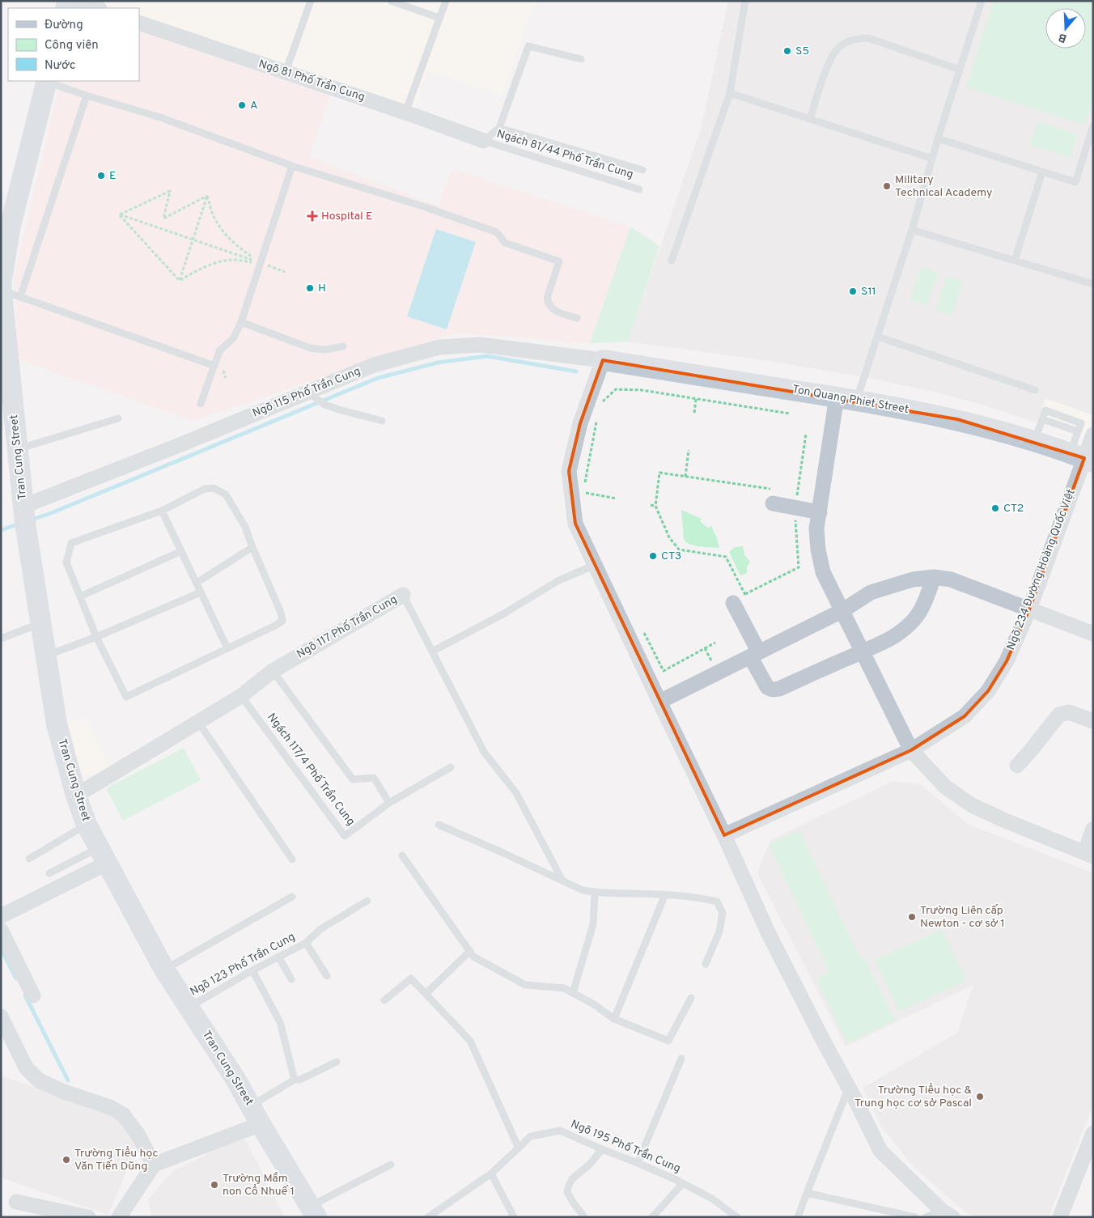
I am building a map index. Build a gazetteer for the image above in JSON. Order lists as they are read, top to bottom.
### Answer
{
  "streets": {
    "main road": ["Ton Quang Phiet Street", "Tran Cung Street"],
    "street": [
      "Ngõ 81 Phố Trần Cung",
      "Ngõ 115 Phố Trần Cung",
      "Ngõ 234 Đường Hoàng Quốc Việt",
      "Ngõ 117 Phố Trần Cung"
    ],
    "lane": [
      "Ngách 81/44 Phố Trần Cung",
      "Ngách 117/4 Phố Trần Cung",
      "Ngõ 123 Phố Trần Cung",
      "Ngõ 195 Phố Trần Cung"
    ]
  },
  "crossings": [
    ["Ngõ 81 Phố Trần Cung", "Ngách 81/44 Phố Trần Cung"],
    ["Ngõ 115 Phố Trần Cung", "Ton Quang Phiet Street"],
    ["Ngõ 115 Phố Trần Cung", "Tran Cung Street"],
    ["Ton Quang Phiet Street", "Ngõ 234 Đường Hoàng Quốc Việt"],
    ["Tran Cung Street", "Ngõ 117 Phố Trần Cung"],
    ["Tran Cung Street", "Ngõ 123 Phố Trần Cung"],
    ["Ngõ 117 Phố Trần Cung", "Ngách 117/4 Phố Trần Cung"]
  ],
  "places": {
    "other": [
      "S5",
      "A",
      "E",
      "Military Technical Academy",
      "H",
      "S11",
      "CT2",
      "CT3",
      "Trường Liên cấp Newton - cơ sở 1",
      "Trường Tiểu học & Trung học cơ sở Pascal",
      "Trường Tiểu học Văn Tiến Dũng",
      "Trường Mầm non Cổ Nhuế 1"
    ],
    "health": ["Hospital E"]
  },
  "legend": ["Đường", "Công viên", "Nước"],
  "north": "bottom"
}
